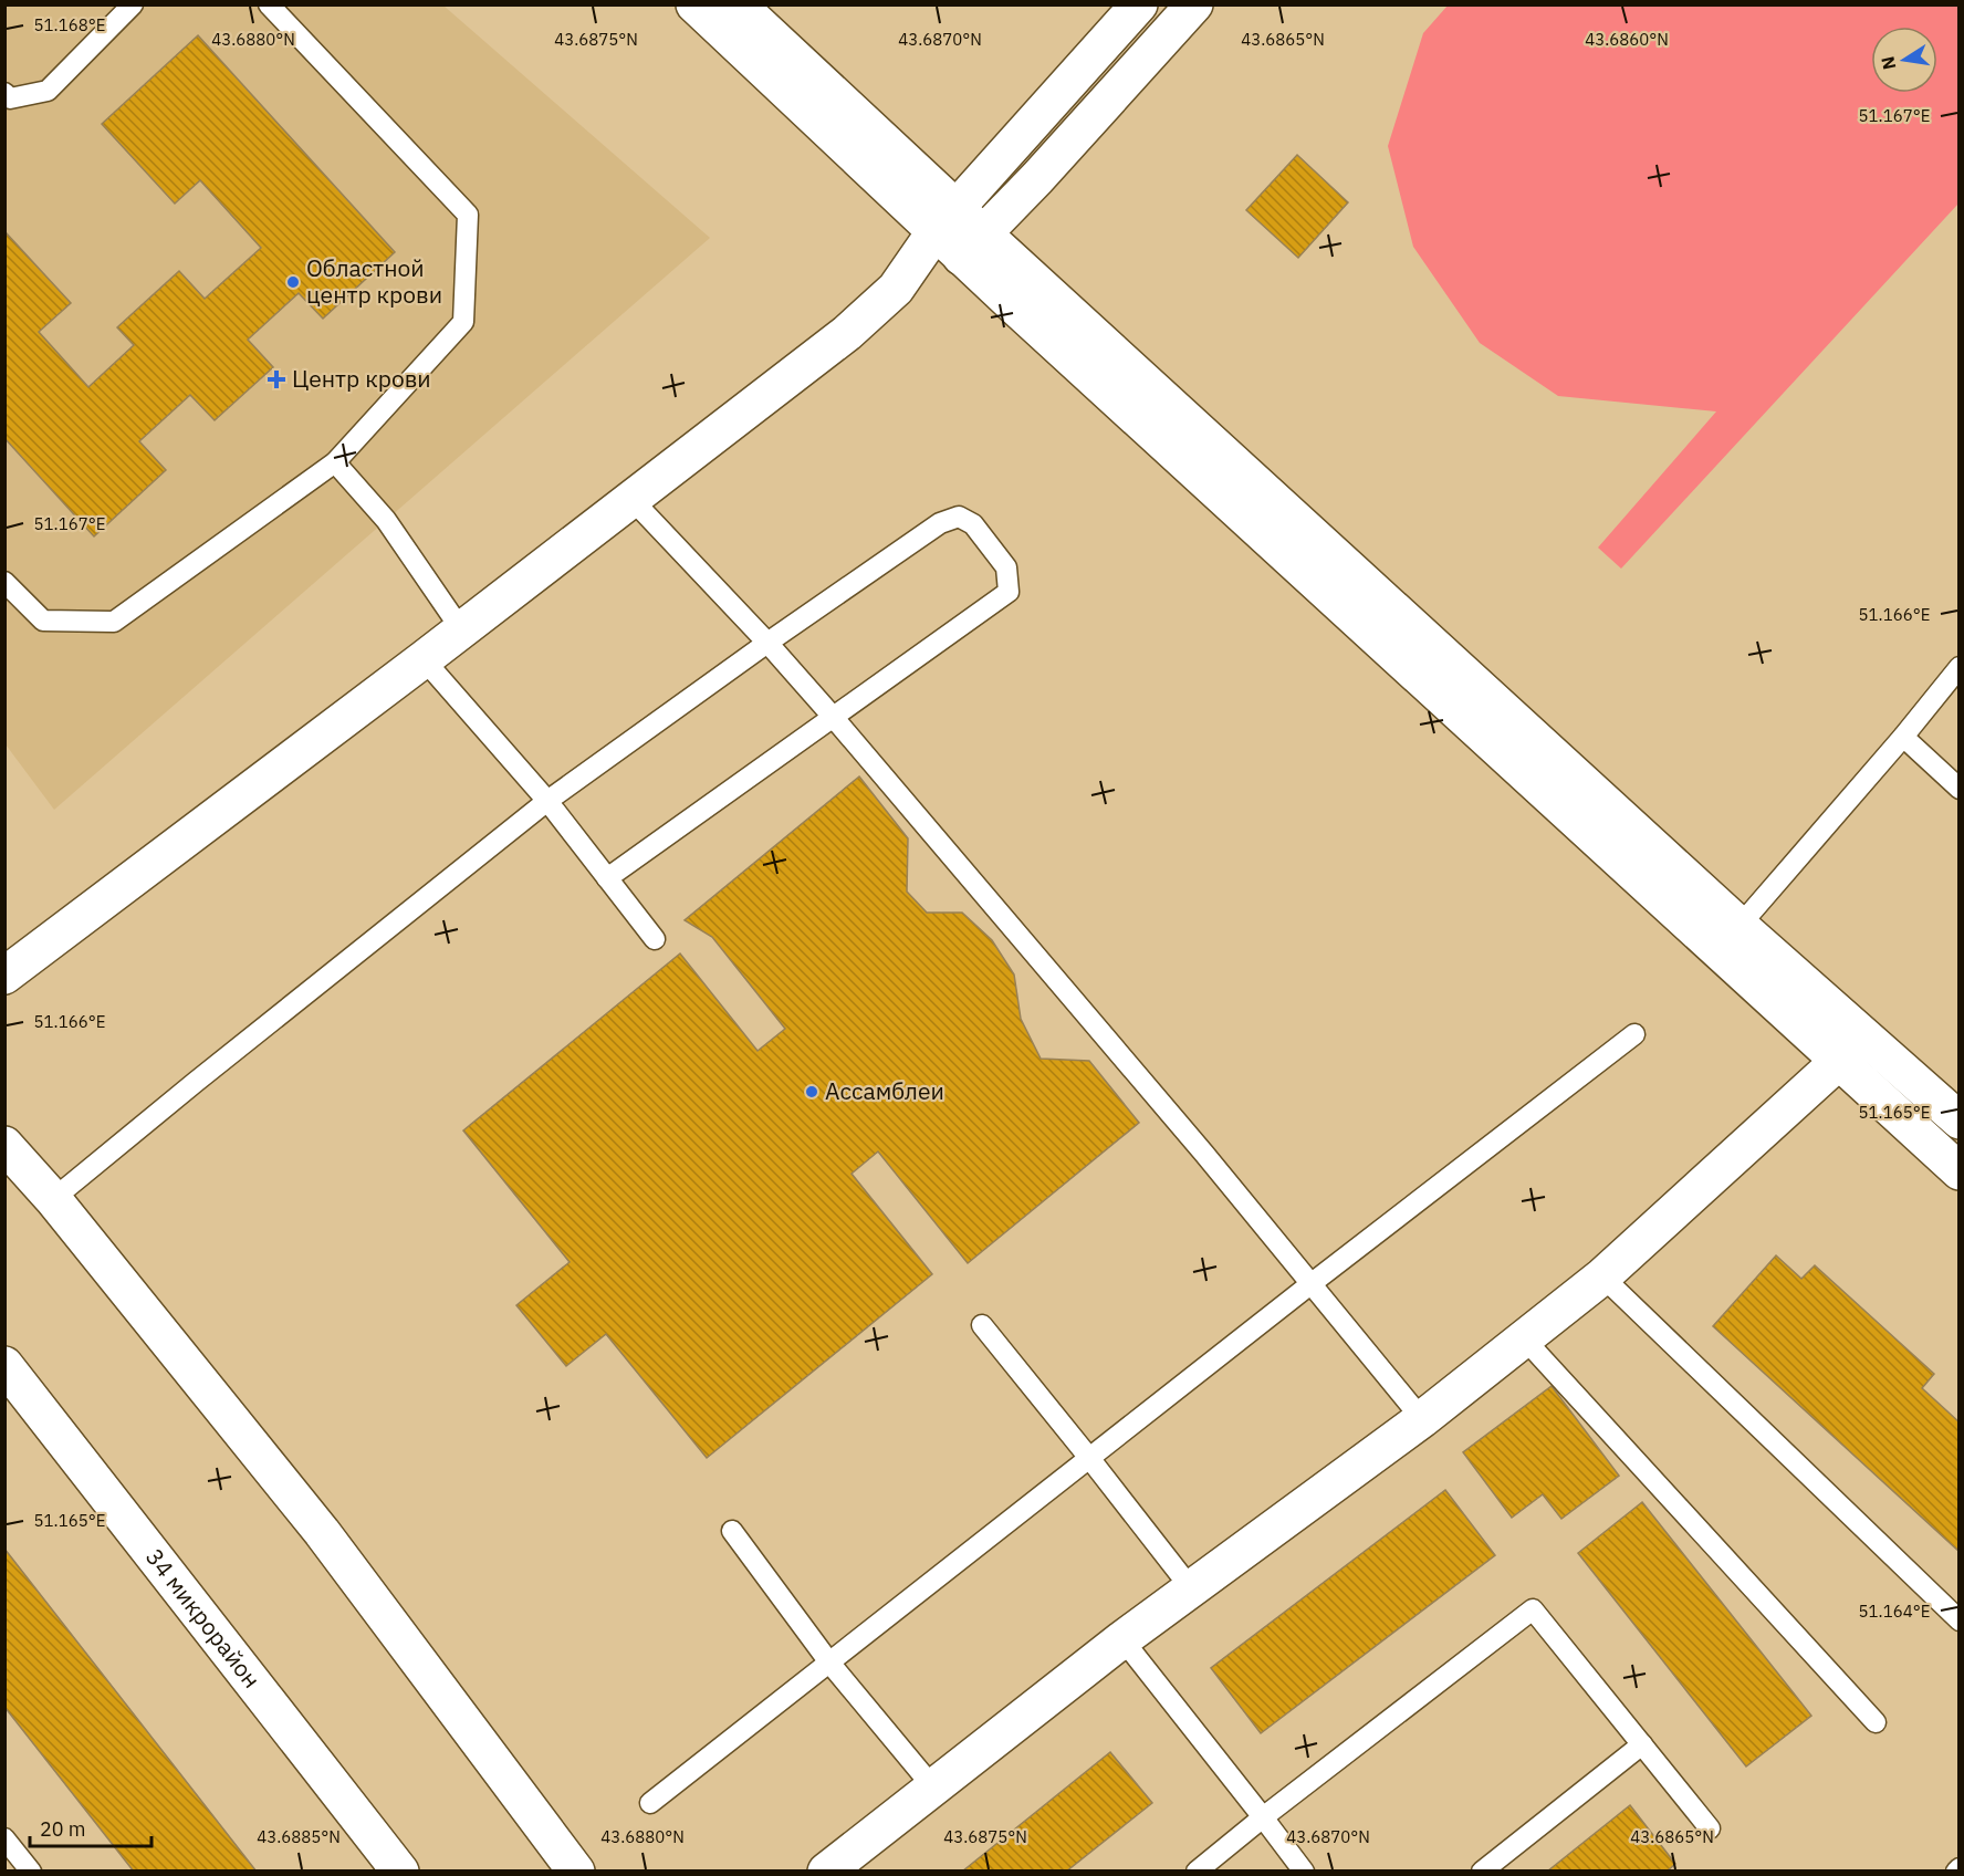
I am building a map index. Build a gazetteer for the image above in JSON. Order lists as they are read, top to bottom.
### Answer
{
  "streets": {
    "street": ["34 микрорайон"]
  },
  "places": {
    "other": ["Областной центр крови", "Ассамблеи"],
    "health": ["Центр крови"]
  },
  "scale_bar": "20 m",
  "north": "left",
  "coordinates": [
    "51.168°E",
    "43.6880°N",
    "43.6875°N",
    "43.6870°N",
    "43.6865°N",
    "43.6860°N",
    "51.167°E",
    "51.166°E",
    "51.165°E",
    "51.164°E",
    "43.6885°N"
  ]
}
